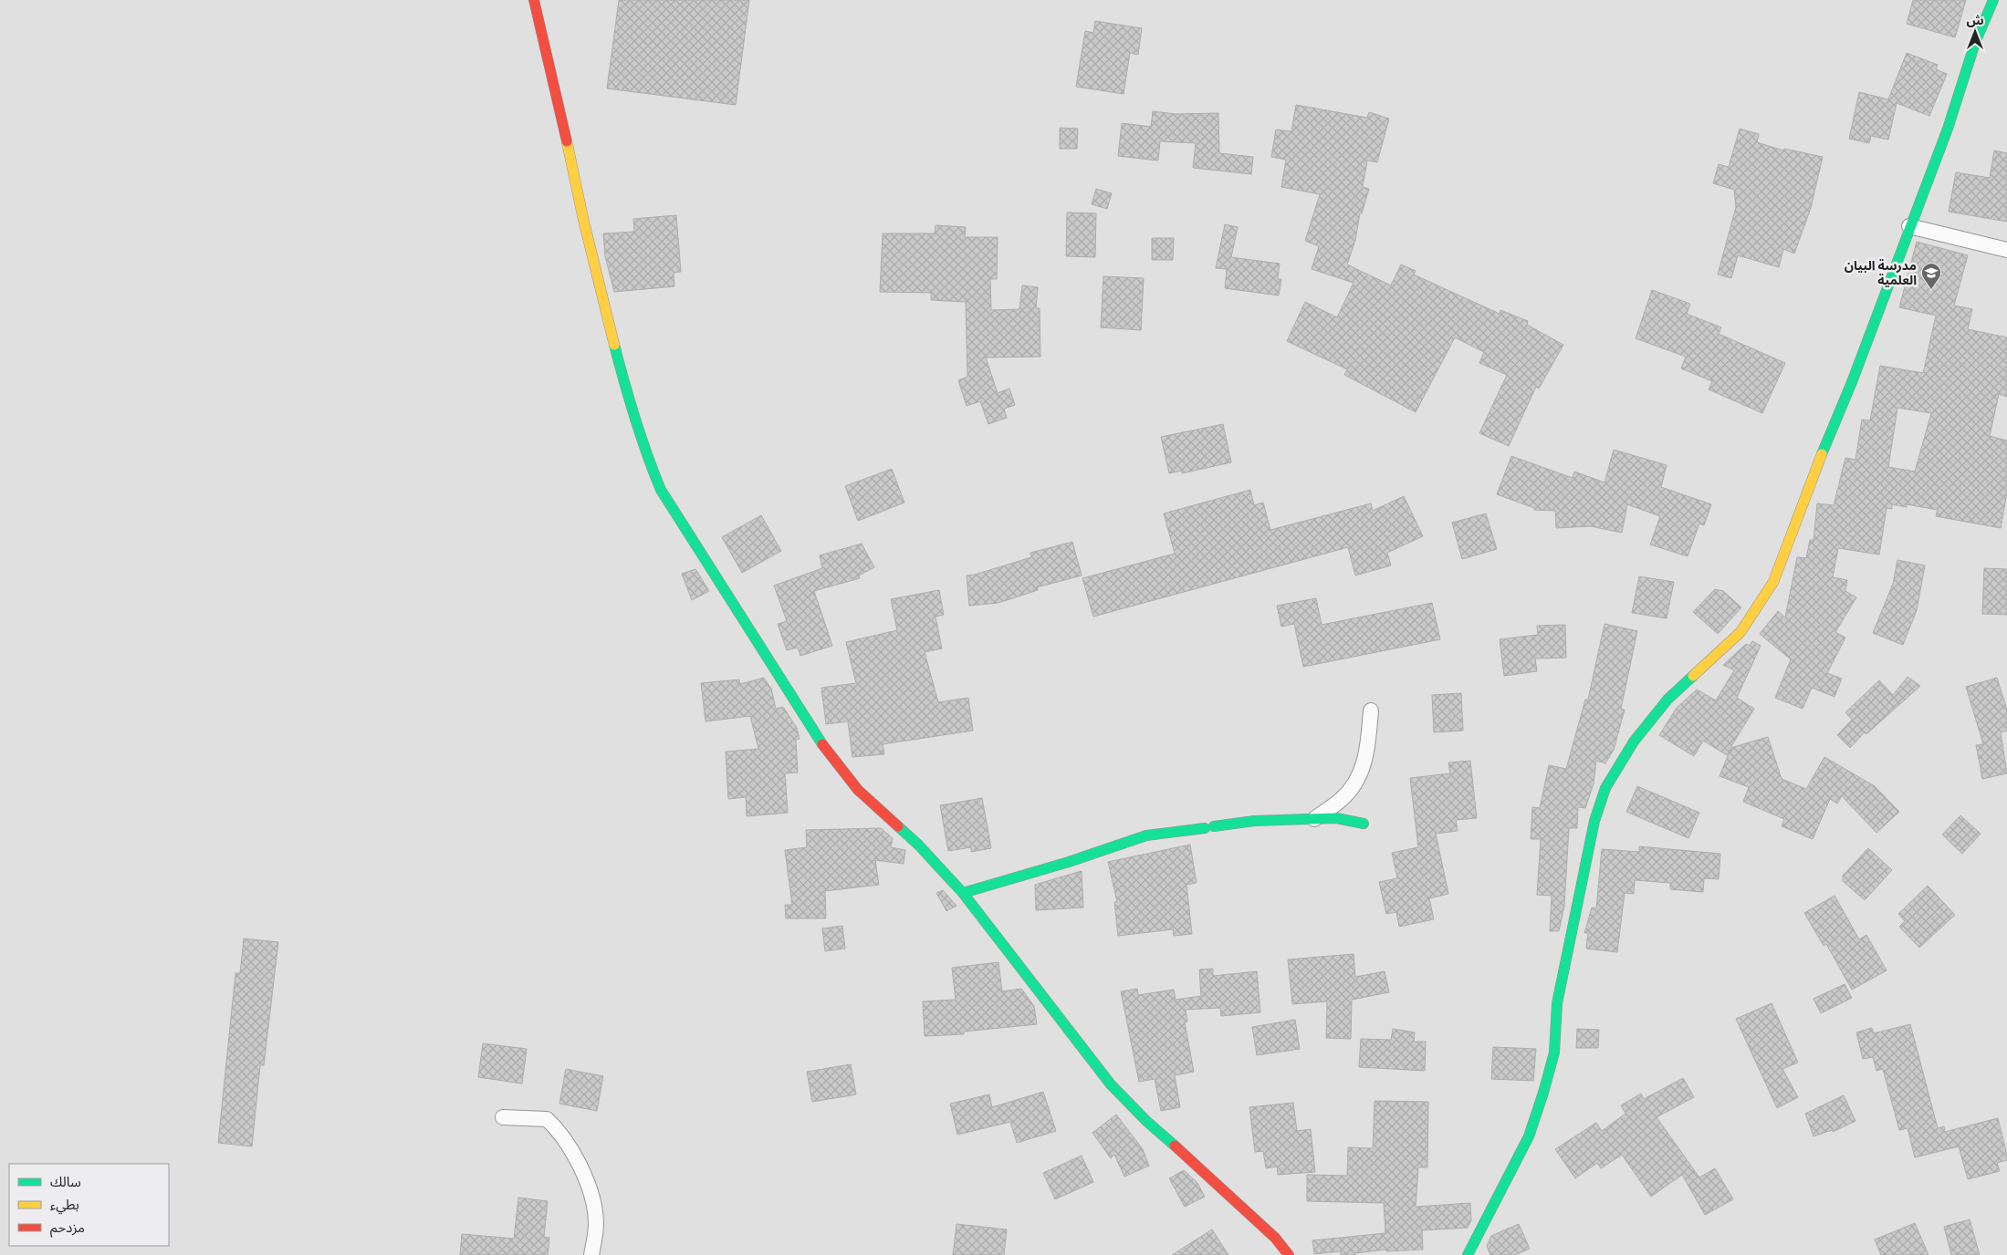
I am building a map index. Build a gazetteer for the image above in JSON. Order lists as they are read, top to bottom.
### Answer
{
  "places": {
    "school or university": ["مدرسة البيان العلمية"]
  },
  "legend": ["سالك", "بطيء", "مزدحم"],
  "north": "top"
}
